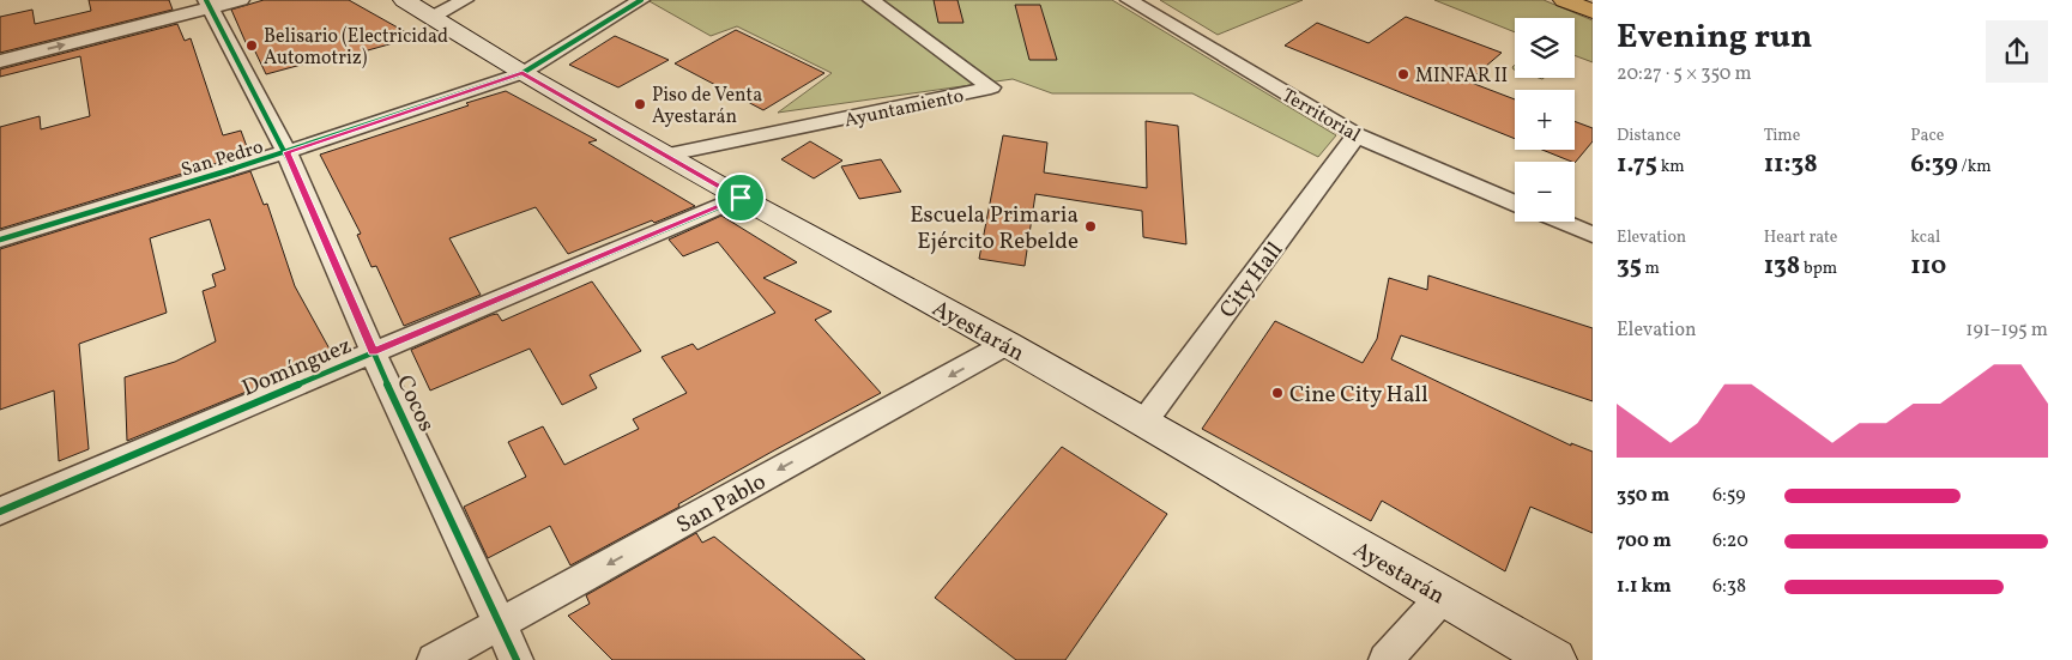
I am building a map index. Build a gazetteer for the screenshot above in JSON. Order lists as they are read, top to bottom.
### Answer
{
  "streets": {
    "main road": ["Ayestarán"],
    "street": [
      "Ayuntamiento",
      "Territorial",
      "San Pedro",
      "City Hall",
      "Domínguez",
      "Cocos",
      "San Pablo"
    ]
  },
  "crossings": [
    ["Ayuntamiento", "Ayestarán"],
    ["Territorial", "City Hall"],
    ["San Pedro", "Ayestarán"],
    ["San Pedro", "Cocos"],
    ["City Hall", "Ayestarán"],
    ["Ayestarán", "Domínguez"],
    ["Ayestarán", "San Pablo"],
    ["Domínguez", "Cocos"],
    ["Cocos", "San Pablo"]
  ],
  "one_way": ["San Pablo"],
  "places": [
    "Belisario (Electricidad Automotriz)",
    "MINFAR II",
    "Piso de Venta Ayestarán",
    "Escuela Primaria Ejército Rebelde",
    "Cine City Hall"
  ],
  "page": {
    "heading": ["Evening run", "20:27 · 5 × 350 m"],
    "map_buttons": ["+", "−"],
    "stats": [
      ["Distance", "1.75 km"],
      ["Time", "11:38"],
      ["Pace", "6:39 /km"],
      ["Elevation", "35 m"],
      ["Heart rate", "138 bpm"],
      ["kcal", "110"]
    ],
    "chart": ["Elevation", "191–195 m"],
    "list": [
      {
        "name": "350 m",
        "note": "6:59"
      },
      {
        "name": "700 m",
        "note": "6:20"
      },
      {
        "name": "1.1 km",
        "note": "6:38"
      }
    ]
  }
}
